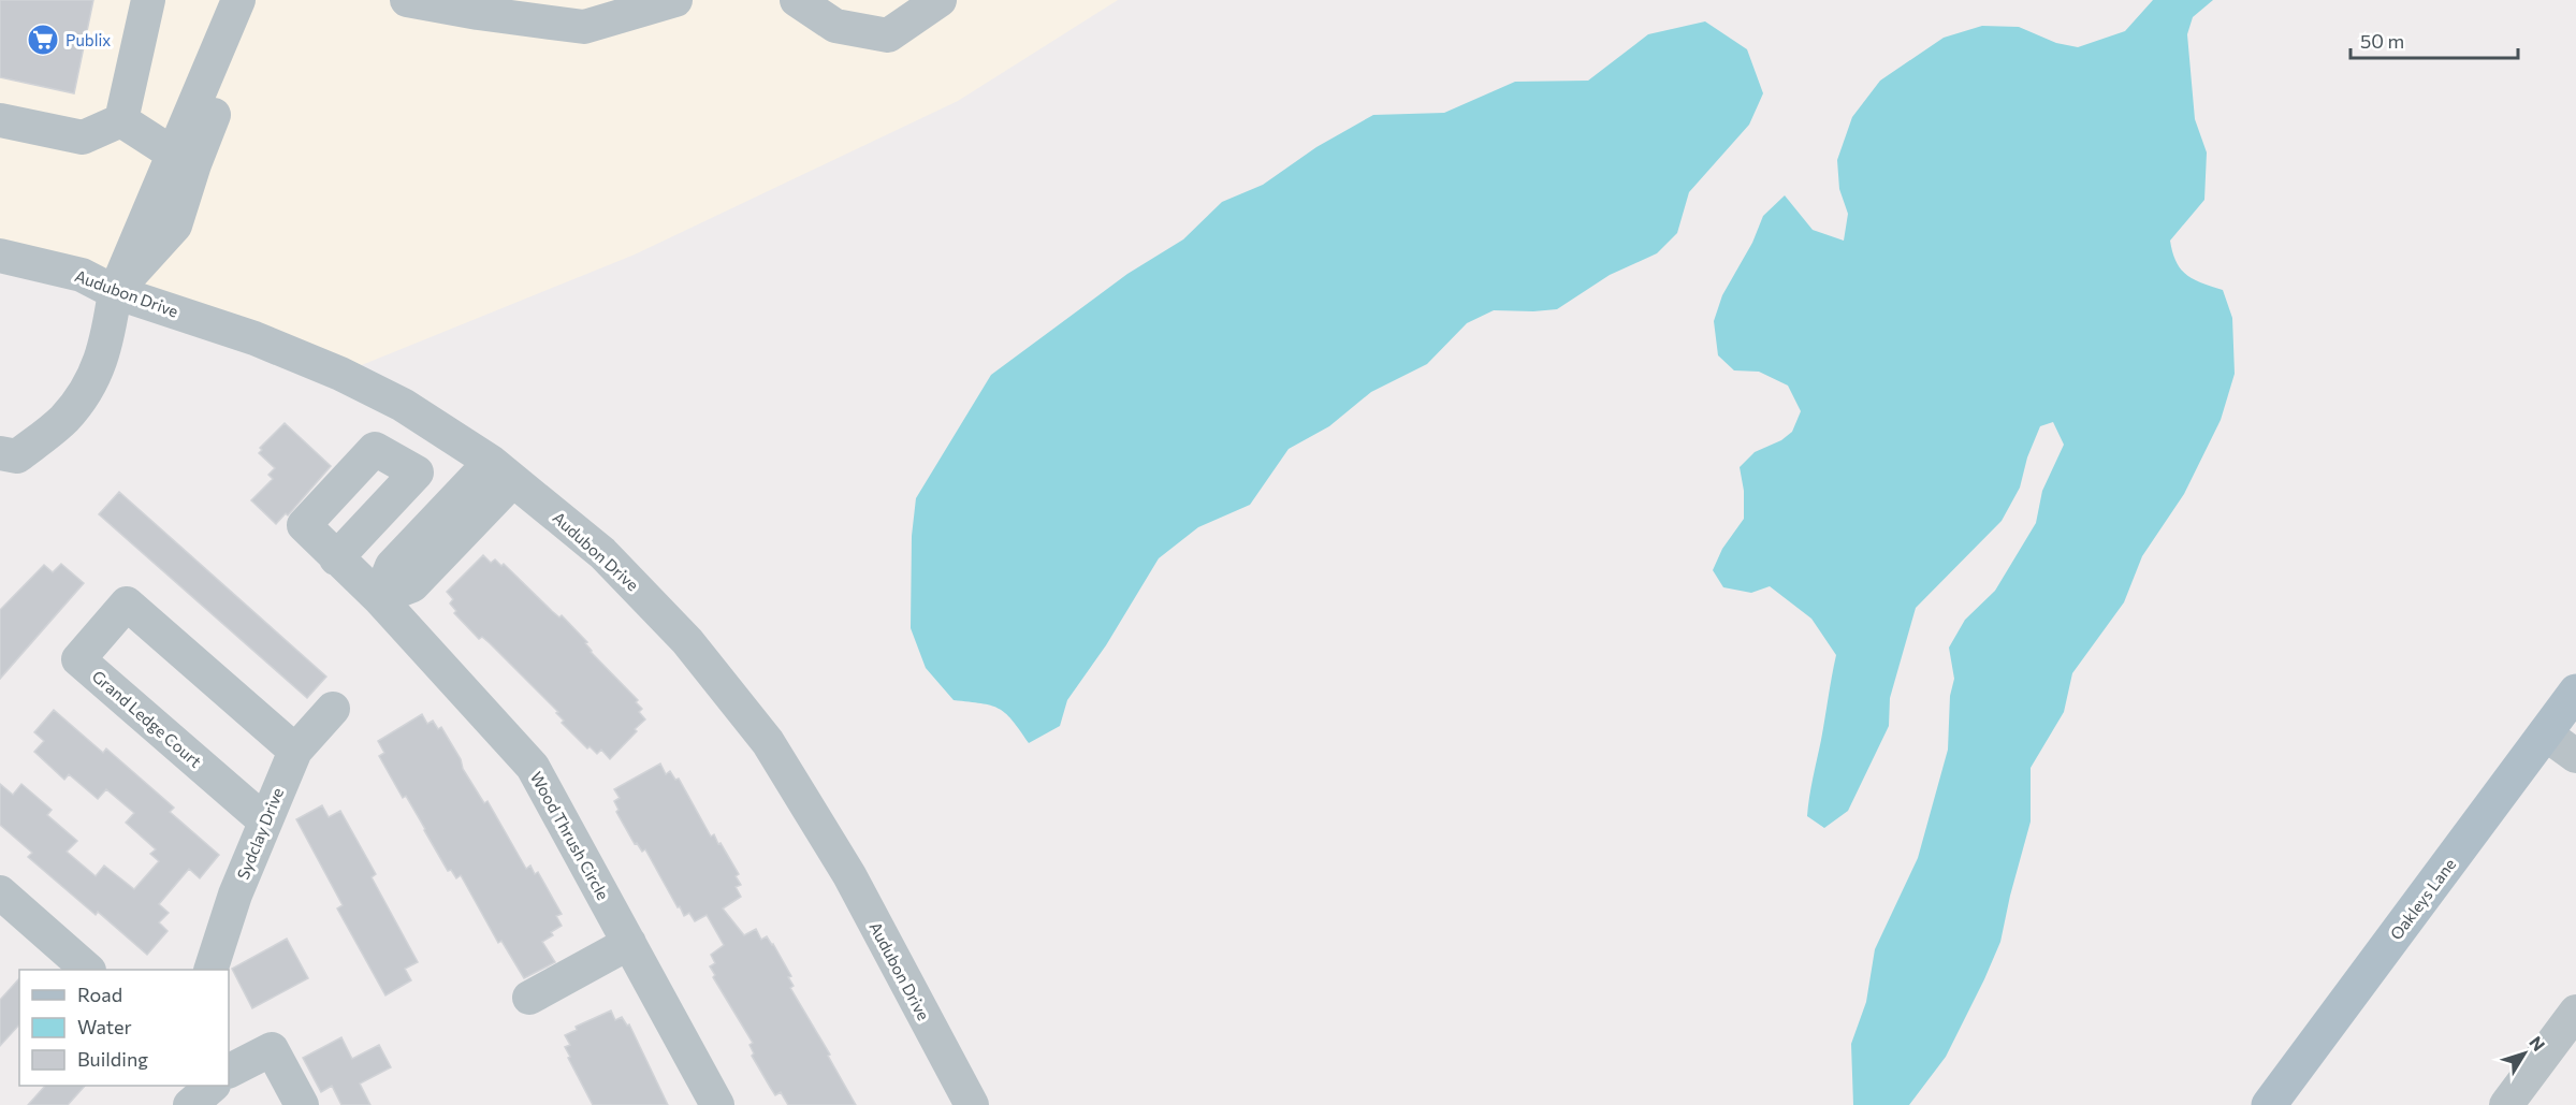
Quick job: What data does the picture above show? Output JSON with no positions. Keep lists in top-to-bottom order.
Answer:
{
  "streets": {
    "main road": ["Oakleys Lane"],
    "street": [
      "Audubon Drive",
      "Grand Ledge Court",
      "Sydclay Drive",
      "Wood Thrush Circle"
    ]
  },
  "crossings": [
    ["Grand Ledge Court", "Sydclay Drive"]
  ],
  "places": {
    "supermarket": ["Publix"]
  },
  "legend": ["Road", "Water", "Building"],
  "scale_bar": "50 m",
  "north": "top right"
}
